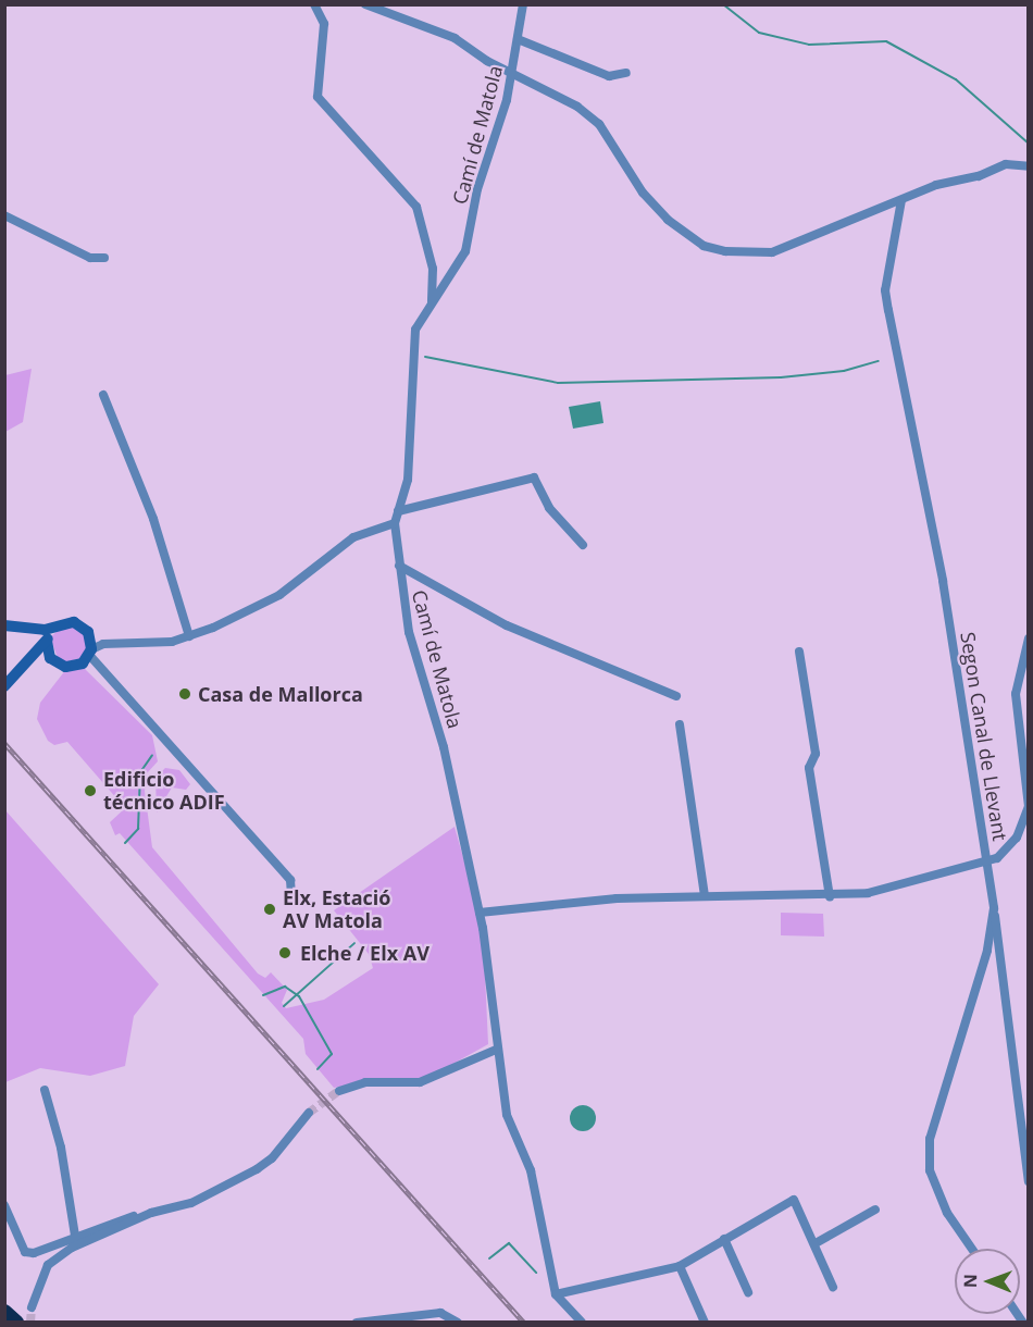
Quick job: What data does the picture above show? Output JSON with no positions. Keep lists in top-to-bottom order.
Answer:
{
  "streets": {
    "street": ["Camí de Matola", "Segon Canal de Llevant"]
  },
  "places": [
    "Casa de Mallorca",
    "Edificio técnico ADIF",
    "Elx, Estació AV Matola",
    "Elche / Elx AV"
  ],
  "north": "left"
}
